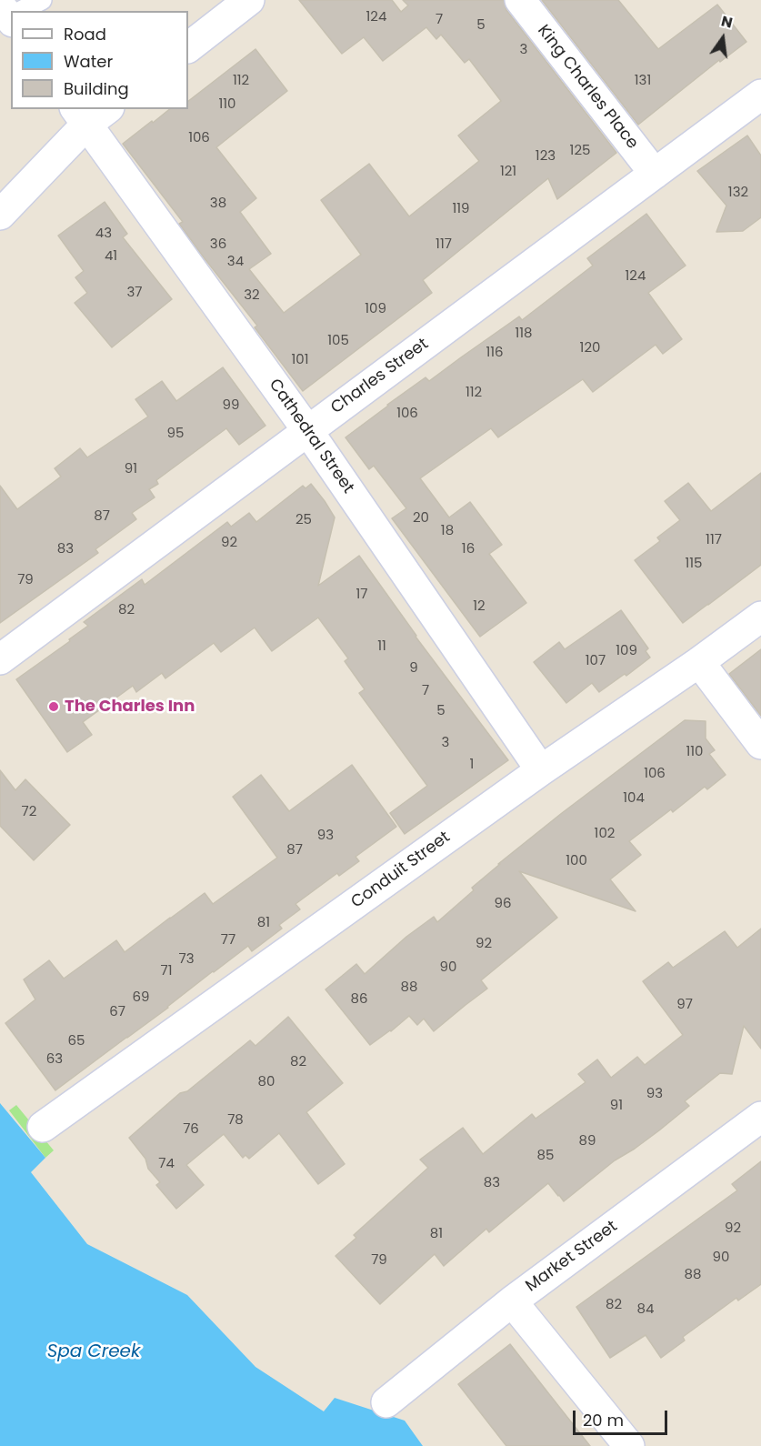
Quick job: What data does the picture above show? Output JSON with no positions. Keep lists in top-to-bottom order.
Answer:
{
  "streets": {
    "street": [
      "King Charles Place",
      "Charles Street",
      "Cathedral Street",
      "Conduit Street",
      "Market Street"
    ]
  },
  "crossings": [
    ["King Charles Place", "Charles Street"],
    ["Charles Street", "Cathedral Street"],
    ["Cathedral Street", "Conduit Street"]
  ],
  "water": ["Spa Creek"],
  "places": ["The Charles Inn"],
  "house_numbers": [
    "124",
    "7",
    "5",
    "3",
    "112",
    "131",
    "110",
    "106",
    "125",
    "123",
    "121",
    "132",
    "38",
    "119",
    "43",
    "36",
    "117",
    "41",
    "34",
    "124",
    "37",
    "32",
    "109",
    "118",
    "105",
    "120",
    "116",
    "101",
    "112",
    "99",
    "106",
    "95",
    "91",
    "87",
    "20",
    "25",
    "18",
    "117",
    "92",
    "83",
    "16",
    "115",
    "79",
    "17",
    "12",
    "82",
    "11",
    "109",
    "107",
    "9",
    "7",
    "5",
    "3",
    "110",
    "1",
    "106",
    "104",
    "72",
    "102",
    "93",
    "87",
    "100",
    "96",
    "81",
    "77",
    "92",
    "73",
    "90",
    "71",
    "88",
    "69",
    "86",
    "97",
    "67",
    "65",
    "63",
    "82",
    "80",
    "93",
    "91",
    "78",
    "76",
    "89",
    "85",
    "74",
    "83",
    "92",
    "81",
    "90",
    "79",
    "88",
    "82",
    "84"
  ],
  "legend": ["Road", "Water", "Building"],
  "scale_bar": "20 m",
  "north": "top"
}
